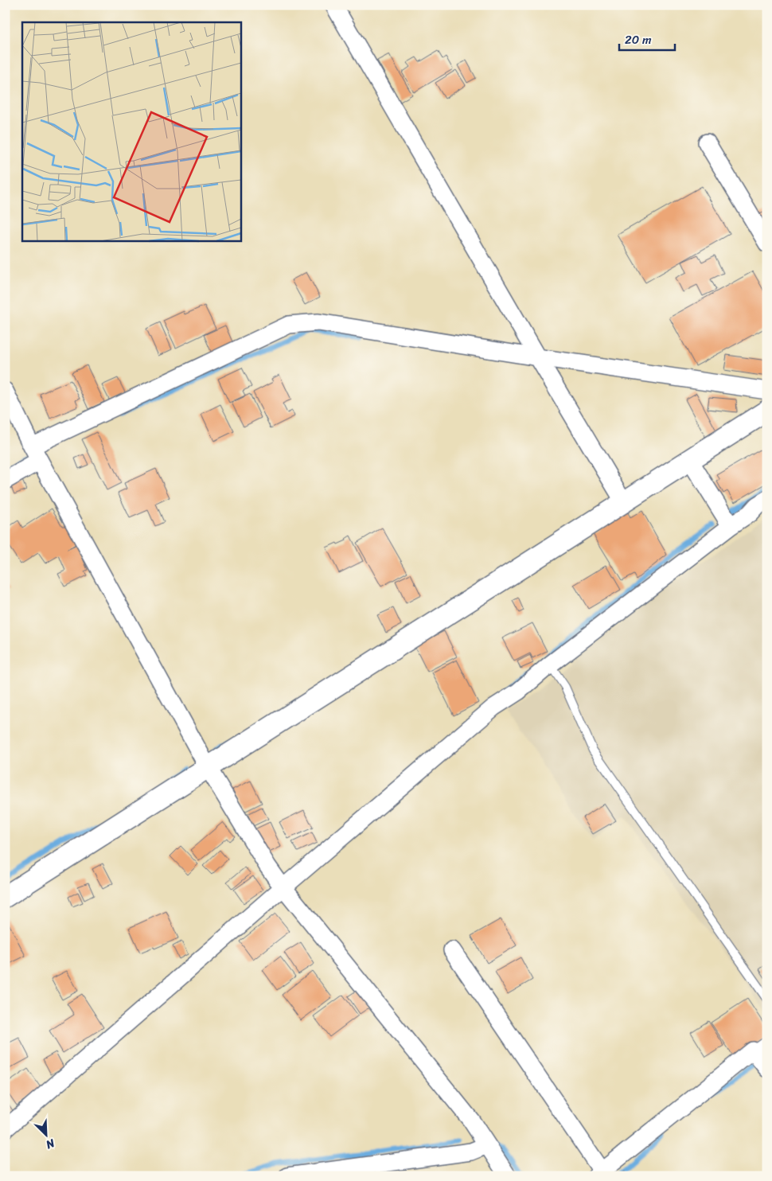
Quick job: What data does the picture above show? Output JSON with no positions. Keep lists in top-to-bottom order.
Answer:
{
  "scale_bar": "20 m",
  "north": "bottom right"
}
